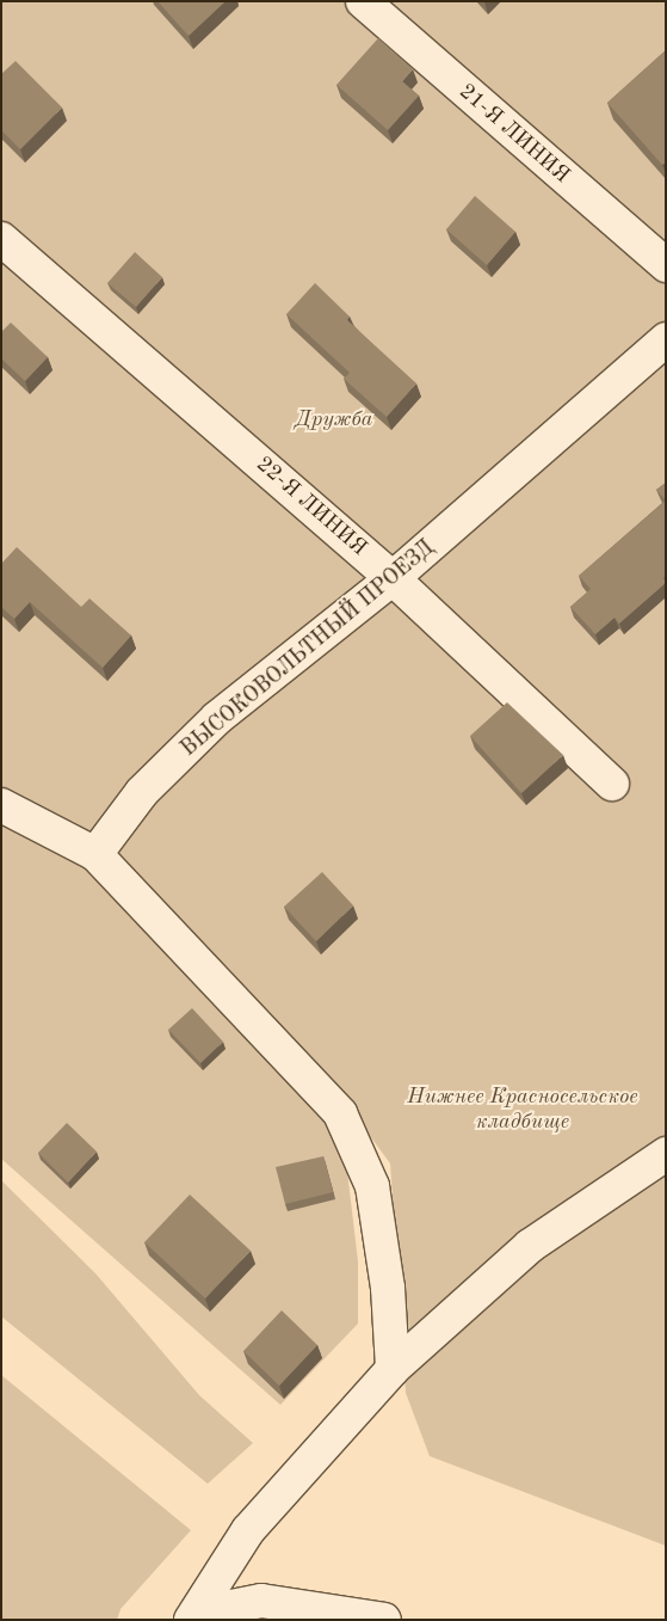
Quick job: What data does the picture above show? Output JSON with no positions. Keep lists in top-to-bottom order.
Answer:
{
  "streets": {
    "street": ["21-Я ЛИНИЯ", "22-Я ЛИНИЯ", "ВЫСОКОВОЛЬТНЫЙ ПРОЕЗД"]
  },
  "crossings": [
    ["22-Я ЛИНИЯ", "ВЫСОКОВОЛЬТНЫЙ ПРОЕЗД"]
  ],
  "parks": ["Дружба", "Нижнее Красносельское кладбище"]
}
